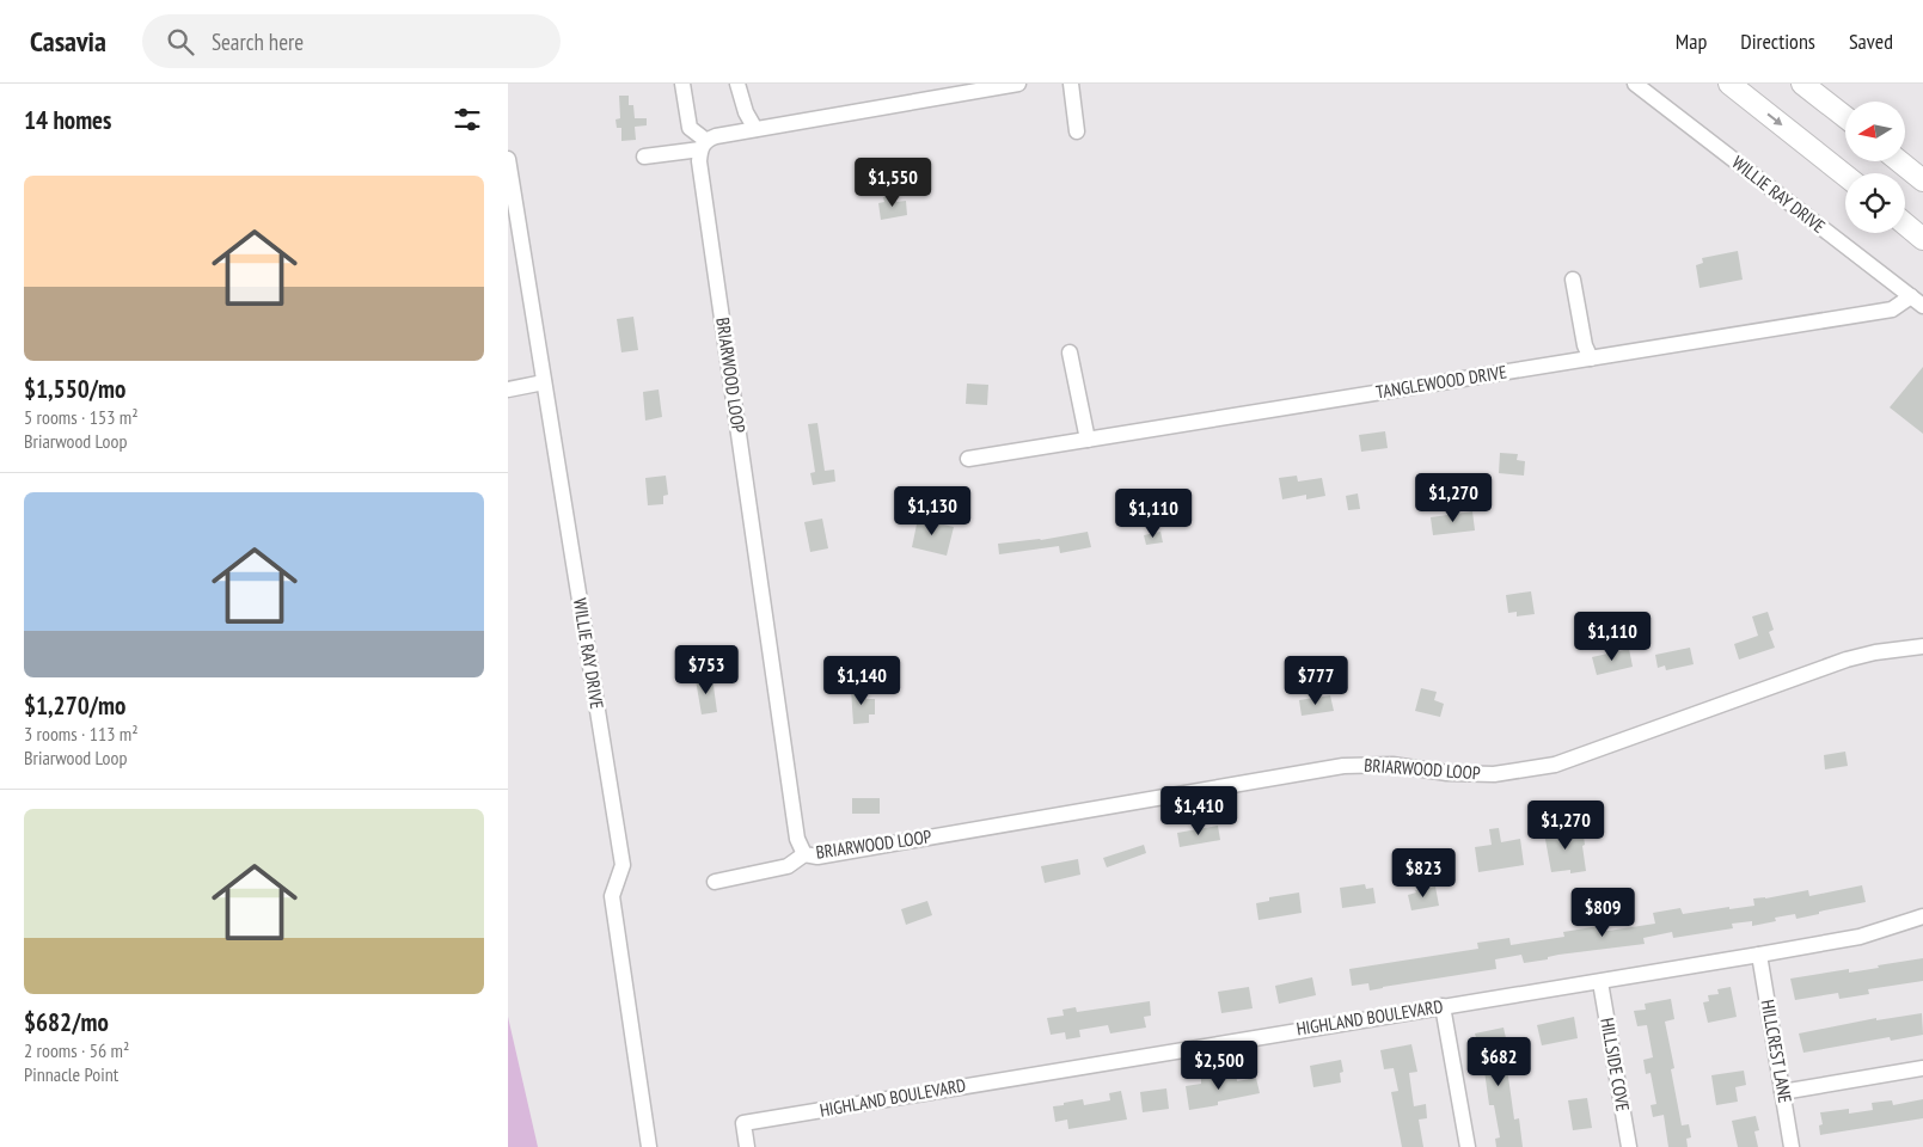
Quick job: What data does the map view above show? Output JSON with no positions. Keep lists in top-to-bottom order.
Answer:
{
  "streets": {
    "street": [
      "WILLIE RAY DRIVE",
      "BRIARWOOD LOOP",
      "TANGLEWOOD DRIVE",
      "HIGHLAND BOULEVARD",
      "HILLCREST LANE",
      "HILLSIDE COVE"
    ]
  },
  "crossings": [
    ["WILLIE RAY DRIVE", "TANGLEWOOD DRIVE"],
    ["HIGHLAND BOULEVARD", "HILLCREST LANE"],
    ["HIGHLAND BOULEVARD", "HILLSIDE COVE"]
  ],
  "north": "left",
  "page": {
    "header": "Casavia",
    "search": "Search here",
    "nav": ["Map", "Directions", "Saved"],
    "heading": "14 homes",
    "list": [
      {
        "name": "$1,550/mo",
        "note": "5 rooms · 153 m² · Briarwood Loop"
      },
      {
        "name": "$1,270/mo",
        "note": "3 rooms · 113 m² · Briarwood Loop"
      },
      {
        "name": "$682/mo",
        "note": "2 rooms · 56 m² · Pinnacle Point"
      }
    ],
    "price": [
      "$1,550",
      "$1,270",
      "$1,130",
      "$1,110",
      "$1,110",
      "$753",
      "$1,140",
      "$777",
      "$1,410",
      "$1,270",
      "$823",
      "$809",
      "$682",
      "$2,500"
    ]
  }
}
